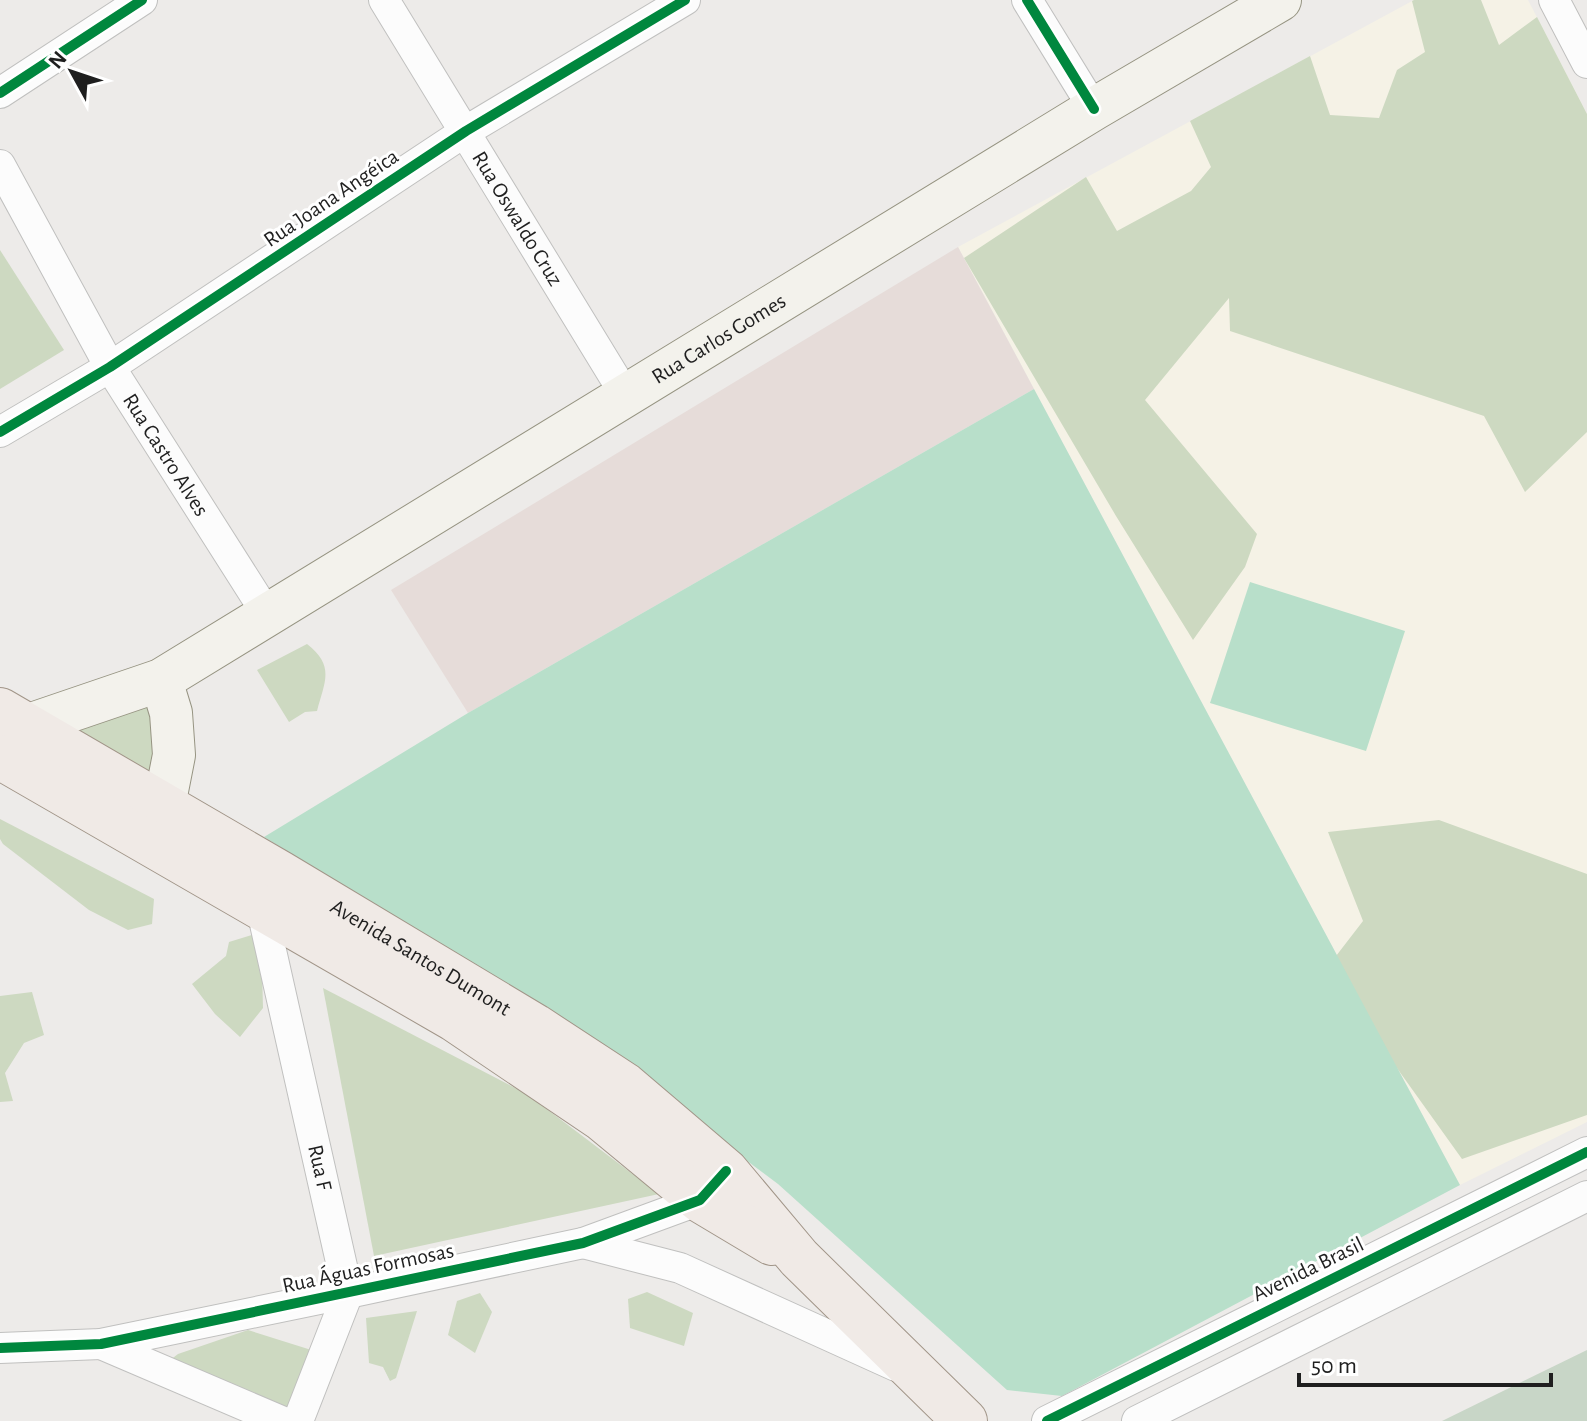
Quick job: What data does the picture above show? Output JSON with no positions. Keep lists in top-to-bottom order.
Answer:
{
  "streets": {
    "main road": ["Rua Carlos Gomes", "Avenida Santos Dumont"],
    "street": [
      "Rua Joana Angéica",
      "Rua Oswaldo Cruz",
      "Rua Castro Alves",
      "Rua F",
      "Rua Águas Formosas",
      "Avenida Brasil"
    ]
  },
  "crossings": [
    ["Rua Joana Angéica", "Rua Oswaldo Cruz"],
    ["Rua Joana Angéica", "Rua Castro Alves"],
    ["Rua Oswaldo Cruz", "Rua Carlos Gomes"],
    ["Rua Carlos Gomes", "Rua Castro Alves"],
    ["Rua Carlos Gomes", "Avenida Santos Dumont"],
    ["Avenida Santos Dumont", "Rua F"],
    ["Avenida Santos Dumont", "Rua Águas Formosas"],
    ["Rua F", "Rua Águas Formosas"]
  ],
  "scale_bar": "50 m",
  "north": "top left"
}
